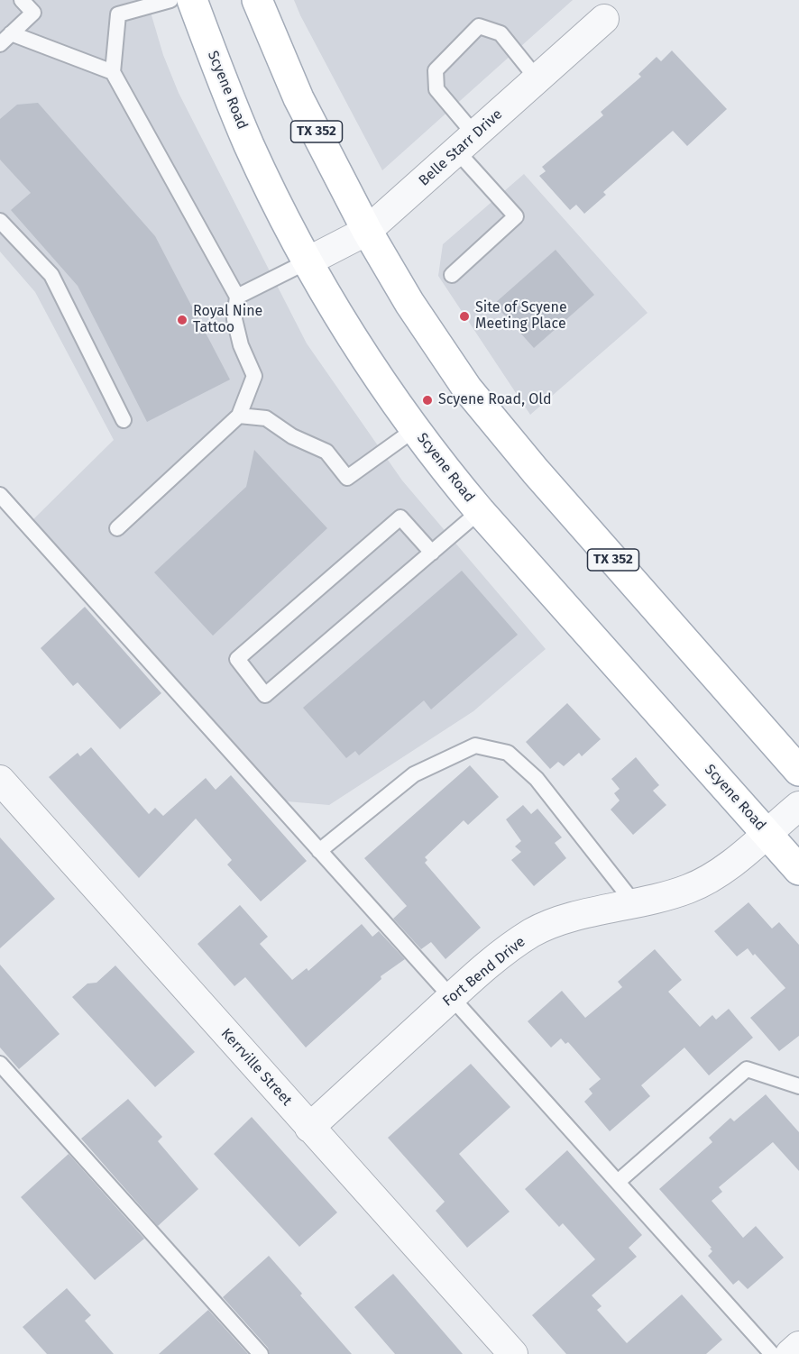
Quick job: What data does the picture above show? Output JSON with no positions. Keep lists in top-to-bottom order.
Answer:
{
  "streets": {
    "main road": ["Scyene Road", "TX 352"],
    "street": ["Belle Starr Drive", "Fort Bend Drive", "Kerrville Street"]
  },
  "crossings": [
    ["Scyene Road", "Belle Starr Drive"],
    ["Scyene Road", "Fort Bend Drive"],
    ["TX 352", "Belle Starr Drive"],
    ["Fort Bend Drive", "Kerrville Street"]
  ],
  "places": ["Site of Scyene Meeting Place", "Royal Nine Tattoo", "Scyene Road, Old"]
}
